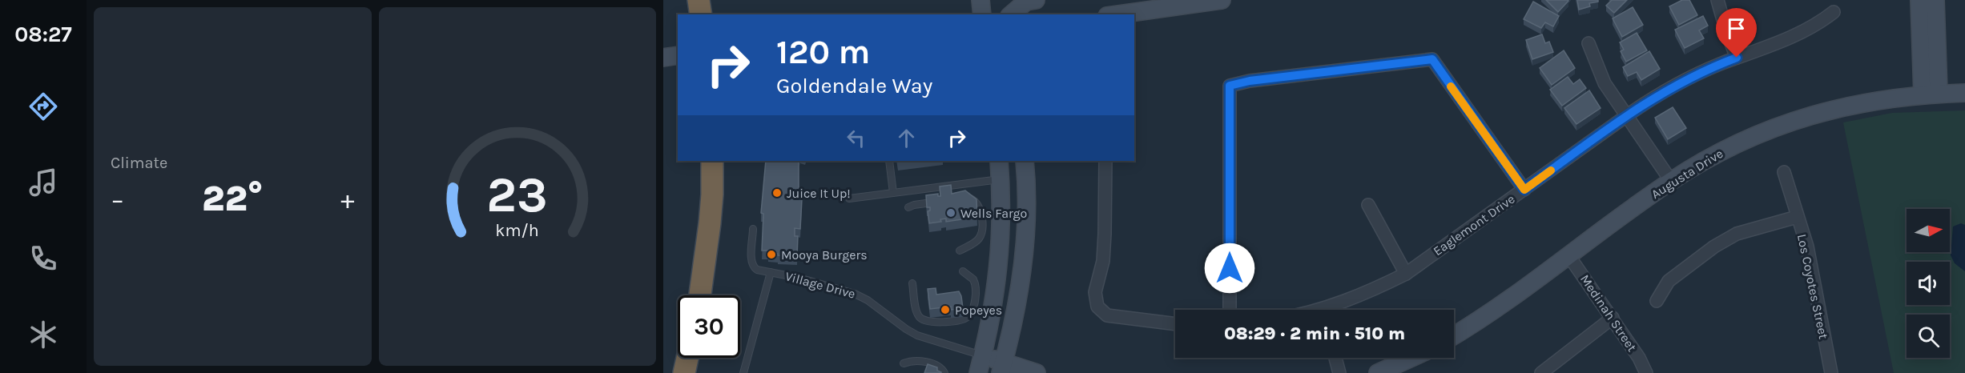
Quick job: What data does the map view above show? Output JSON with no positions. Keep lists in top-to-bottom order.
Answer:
{
  "streets": {
    "street": [
      "Augusta Drive",
      "Eaglemont Drive",
      "Los Coyotes Street",
      "Medinah Street"
    ],
    "lane": ["Village Drive"]
  },
  "crossings": [
    ["Augusta Drive", "Medinah Street"]
  ],
  "places": [
    "Juice It Up!",
    "Wells Fargo",
    "Mooya Burgers",
    "Popeyes"
  ],
  "north": "right",
  "page": {
    "tabs": "08:27",
    "tile": "Climate",
    "turn": ["120 m", "Goldendale Way"],
    "heat": ["−", "22°", "+"],
    "limit": "30",
    "trip": "08:29 · 2 min · 510 m",
    "gauge": ["23", "km/h"]
  }
}
